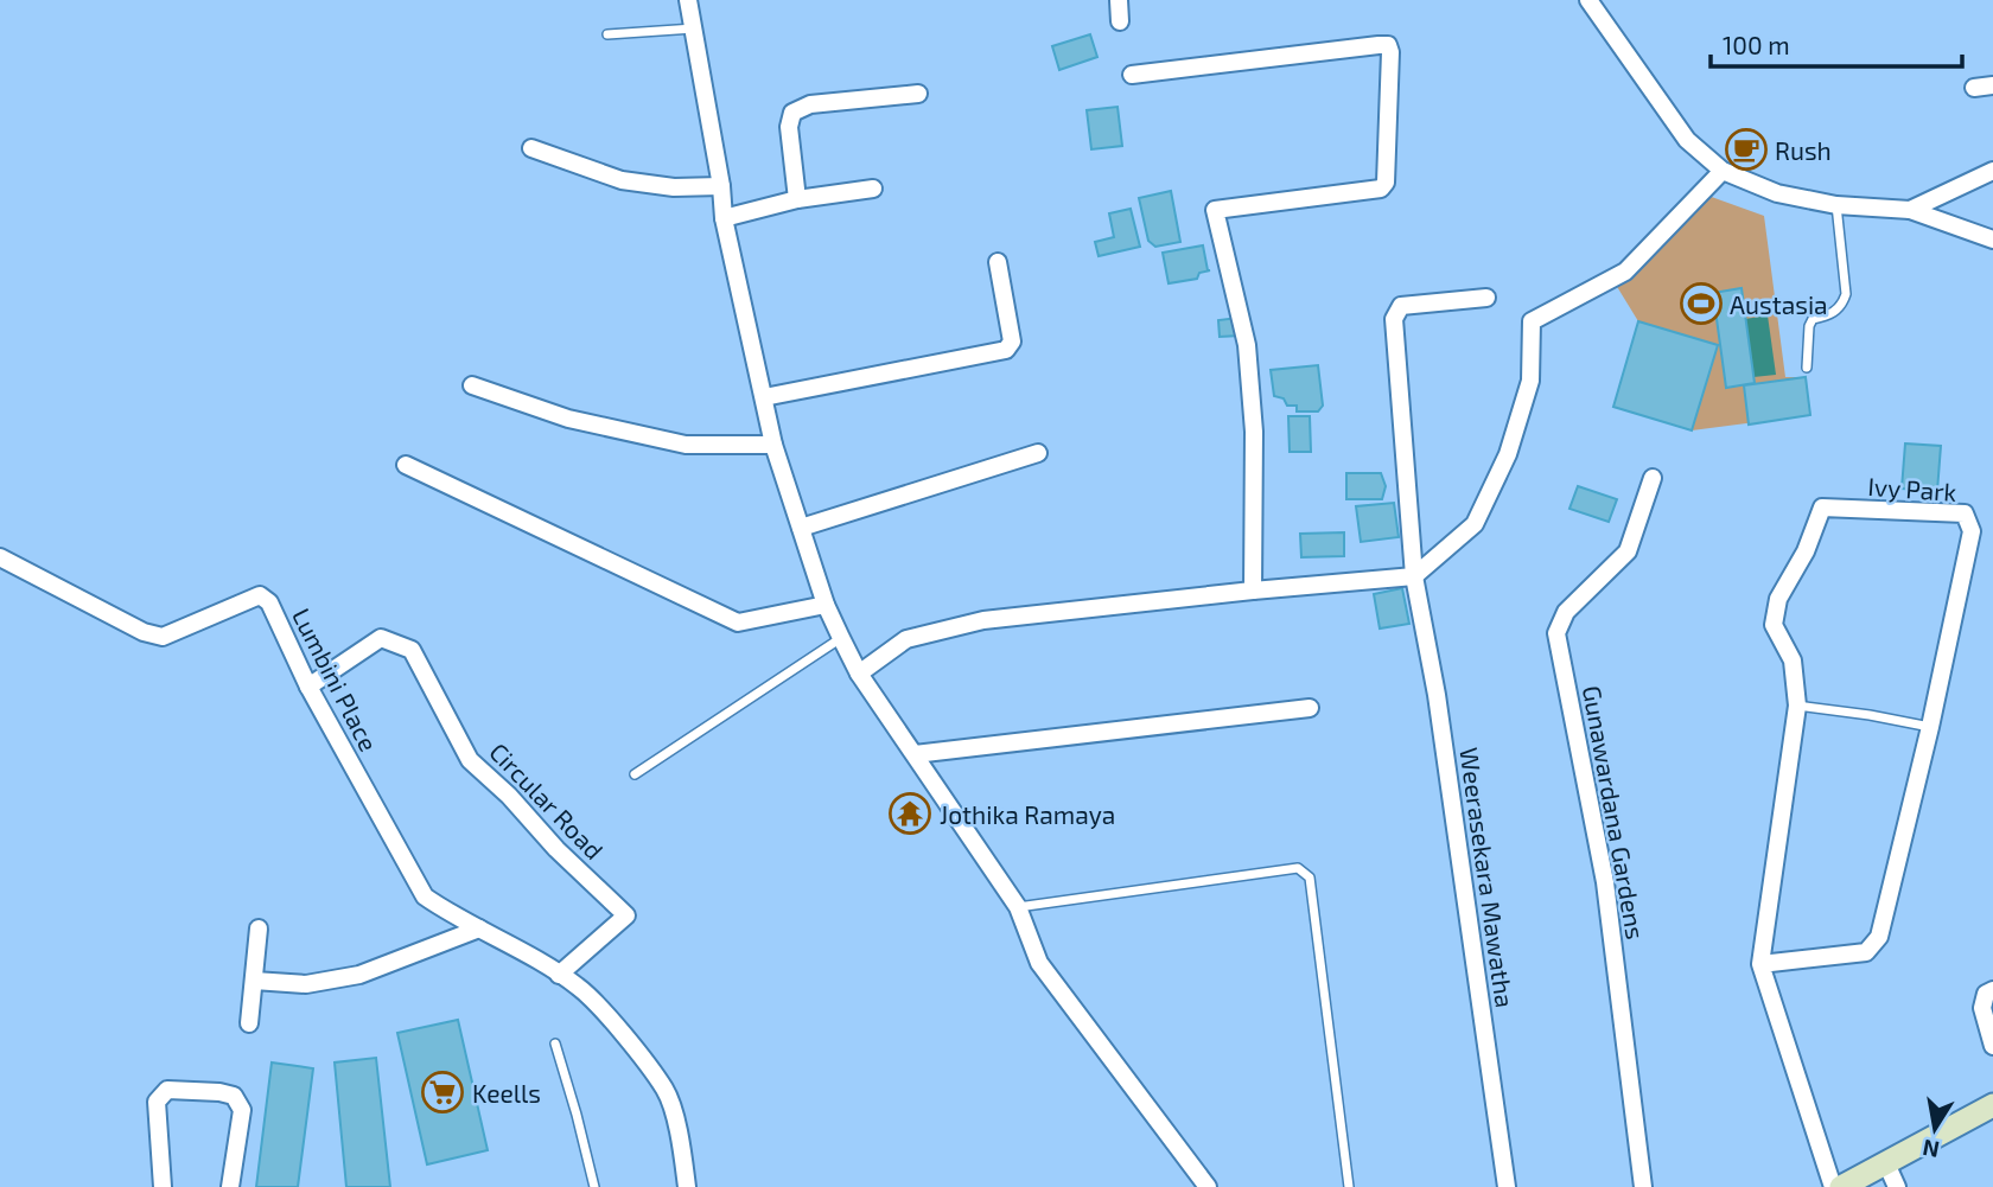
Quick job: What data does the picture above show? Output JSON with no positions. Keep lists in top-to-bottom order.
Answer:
{
  "streets": {
    "street": [
      "Ivy Park",
      "Lumbini Place",
      "Circular Road",
      "Gunawardana Gardens",
      "Weerasekara Mawatha"
    ]
  },
  "crossings": [
    ["Lumbini Place", "Circular Road"]
  ],
  "places": {
    "cafe": ["Rush"],
    "sports": ["Austasia"],
    "temple": ["Jothika Ramaya"],
    "supermarket": ["Keells"]
  },
  "scale_bar": "100 m",
  "north": "bottom"
}
